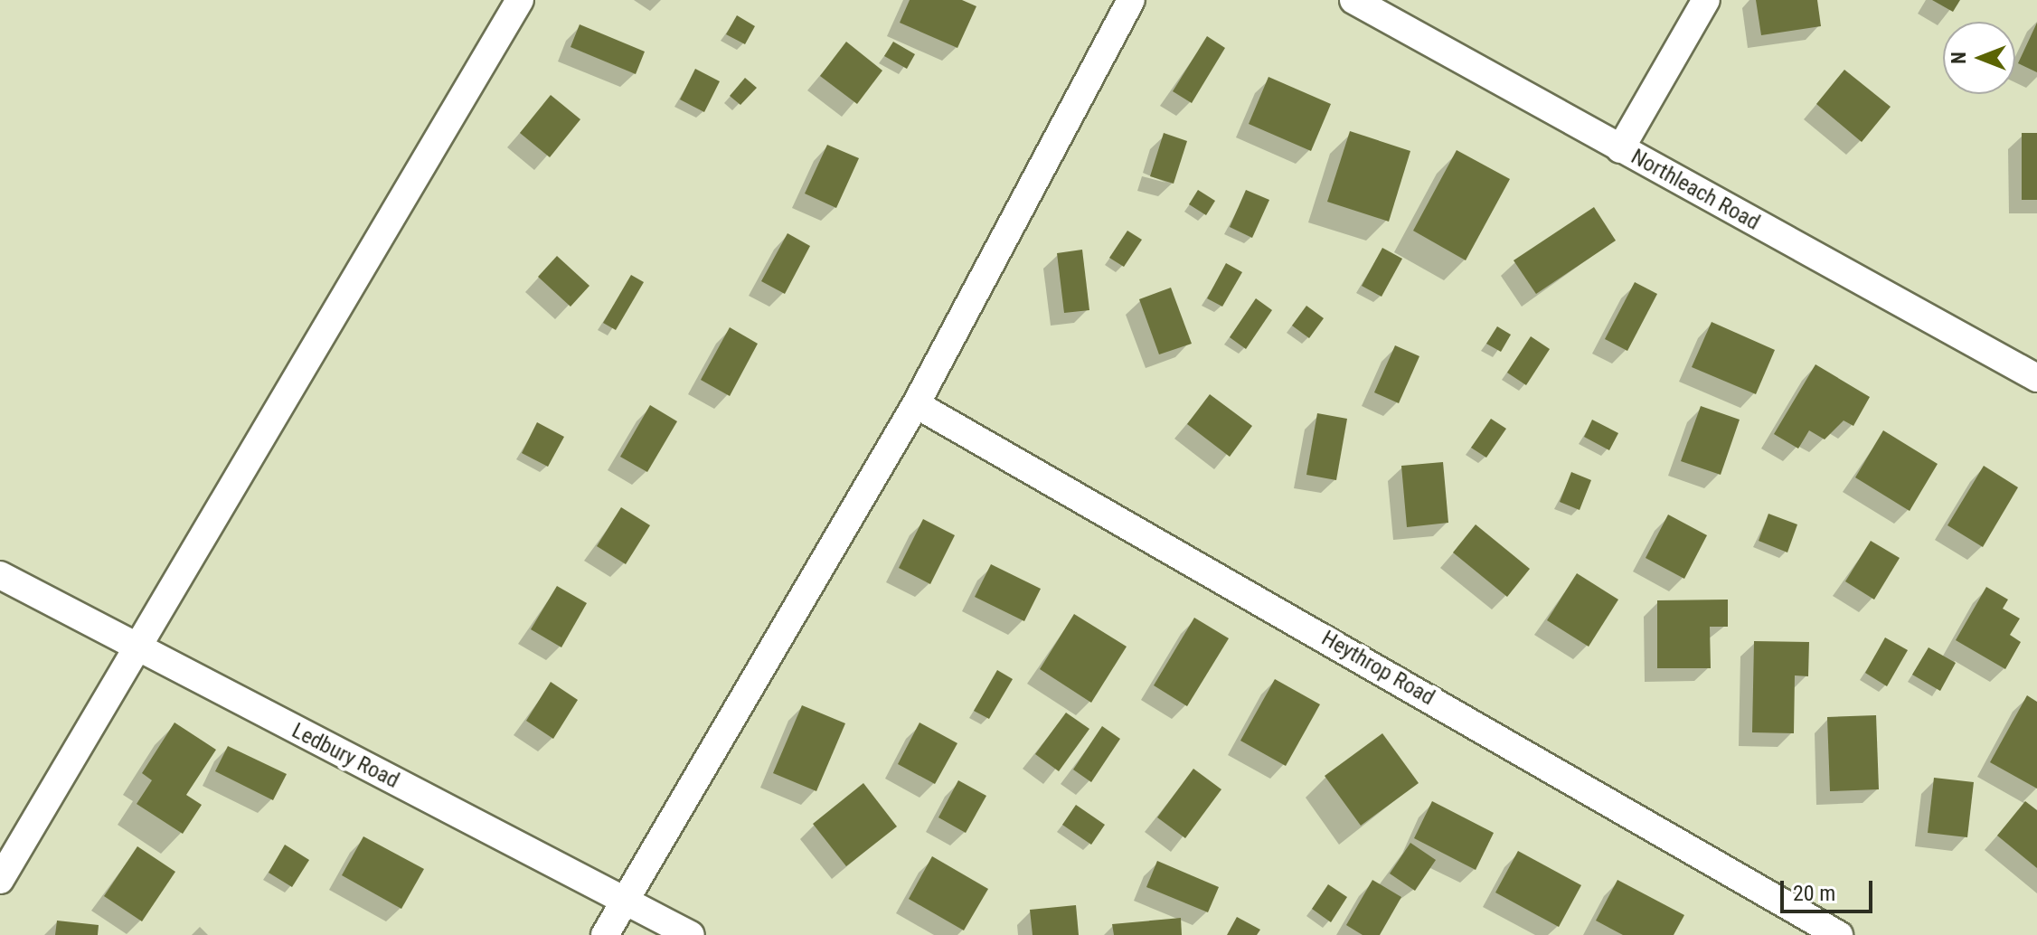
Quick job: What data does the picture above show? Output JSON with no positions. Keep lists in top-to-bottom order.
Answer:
{
  "streets": {
    "street": ["Northleach Road", "Heythrop Road", "Ledbury Road"]
  },
  "scale_bar": "20 m",
  "north": "left"
}
